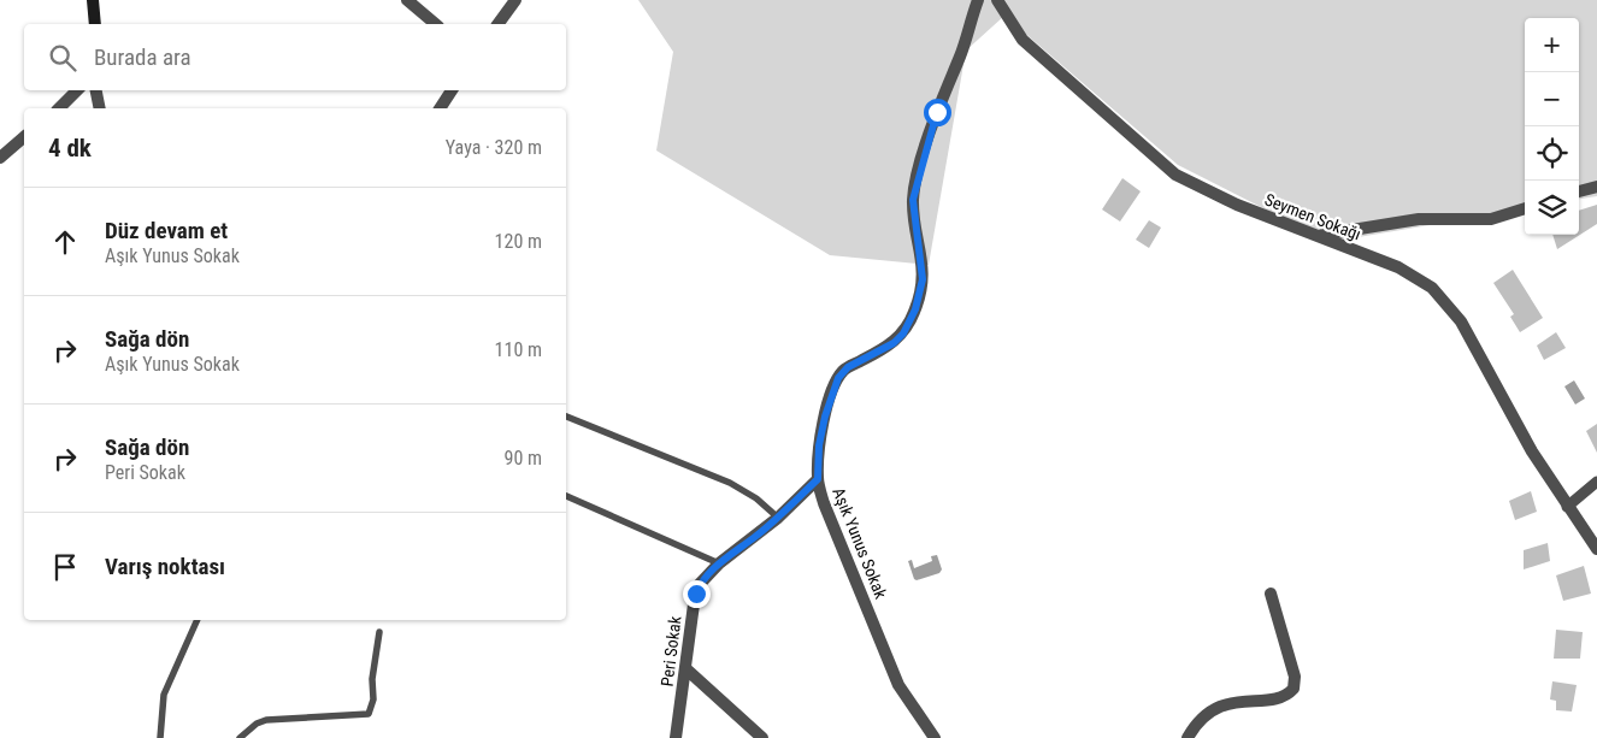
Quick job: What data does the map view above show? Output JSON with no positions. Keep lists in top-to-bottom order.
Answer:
{
  "streets": {
    "street": ["Seymen Sokağı", "Aşık Yunus Sokak", "Peri Sokak"]
  },
  "crossings": [
    ["Aşık Yunus Sokak", "Peri Sokak"]
  ],
  "page": {
    "map_buttons": ["+", "−"],
    "search": "Burada ara",
    "heading": ["4 dk", "Yaya · 320 m"],
    "list": [
      ["Düz devam et", "Aşık Yunus Sokak", "120 m"],
      ["Sağa dön", "Aşık Yunus Sokak", "110 m"],
      ["Sağa dön", "Peri Sokak", "90 m"],
      "Varış noktası"
    ]
  }
}
